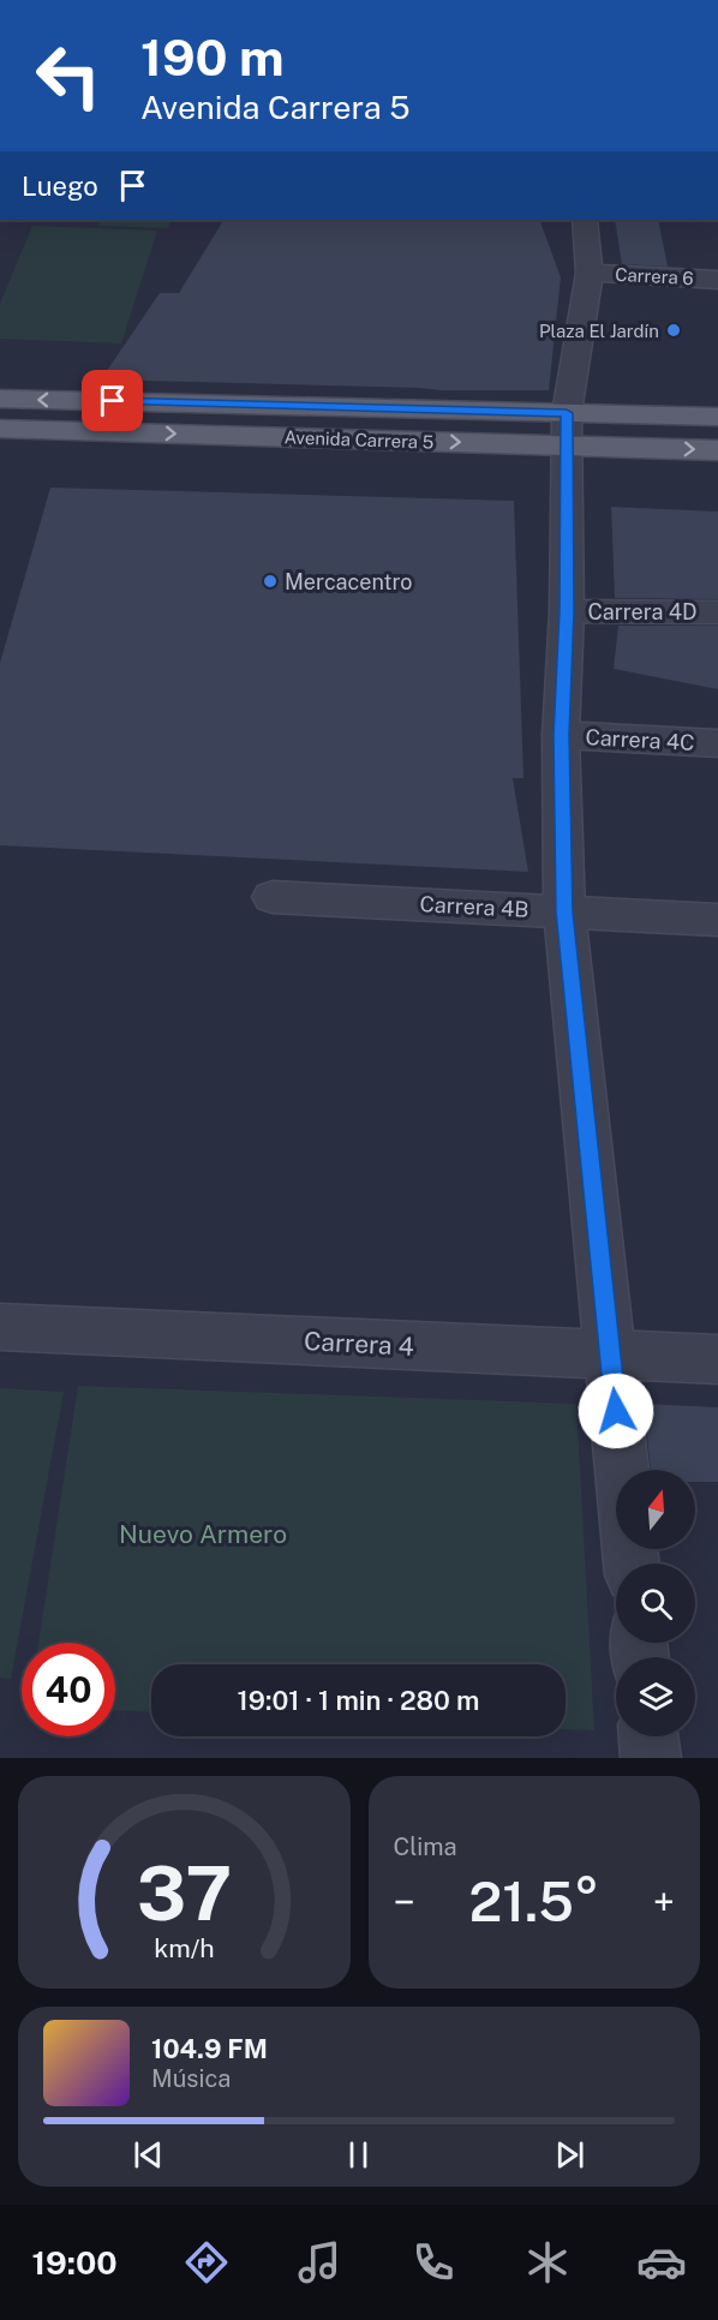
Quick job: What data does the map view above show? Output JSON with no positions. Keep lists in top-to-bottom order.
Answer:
{
  "streets": {
    "main road": ["Avenida Carrera 5"],
    "street": [
      "Carrera 6",
      "Carrera 4D",
      "Carrera 4C",
      "Carrera 4B",
      "Carrera 4"
    ]
  },
  "parks": ["Nuevo Armero"],
  "places": ["Plaza El Jardín", "Mercacentro"],
  "north": "top",
  "page": {
    "turn": ["190 m", "Avenida Carrera 5"],
    "then": "Luego",
    "limit": "40",
    "trip": "19:01 · 1 min · 280 m",
    "tile": "Clima",
    "heat": ["−", "21.5°", "+"],
    "song": ["104.9 FM", "Música"],
    "tabs": "19:00",
    "gauge": ["37", "km/h"]
  }
}
